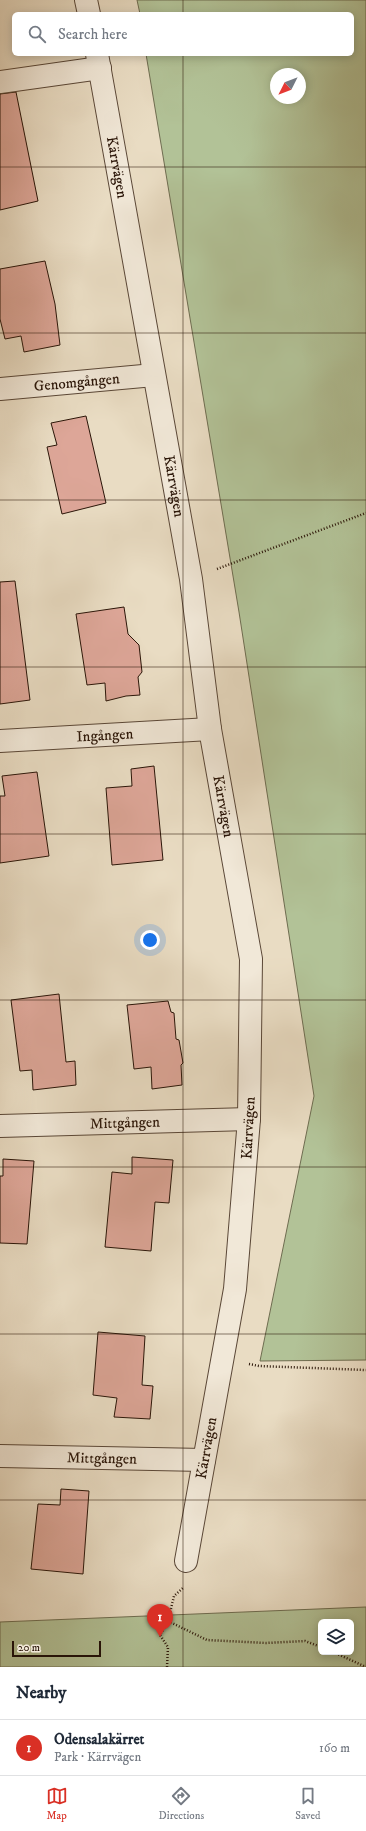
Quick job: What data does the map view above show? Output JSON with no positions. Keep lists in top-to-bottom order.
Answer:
{
  "streets": {
    "street": [
      "Kärrvägen",
      "Genomgången",
      "Ingången",
      "Mittgången"
    ]
  },
  "crossings": [
    ["Kärrvägen", "Genomgången"],
    ["Kärrvägen", "Ingången"],
    ["Kärrvägen", "Mittgången"]
  ],
  "scale_bar": "20 m",
  "north": "bottom left",
  "page": {
    "search": "Search here",
    "pins": "1",
    "scale": "20 m",
    "heading": "Nearby",
    "list": [
      {
        "mark": "1",
        "name": "Odensalakärret",
        "note": "Park · Kärrvägen",
        "value": "160 m"
      }
    ],
    "nav": ["Map", "Directions", "Saved"]
  }
}
